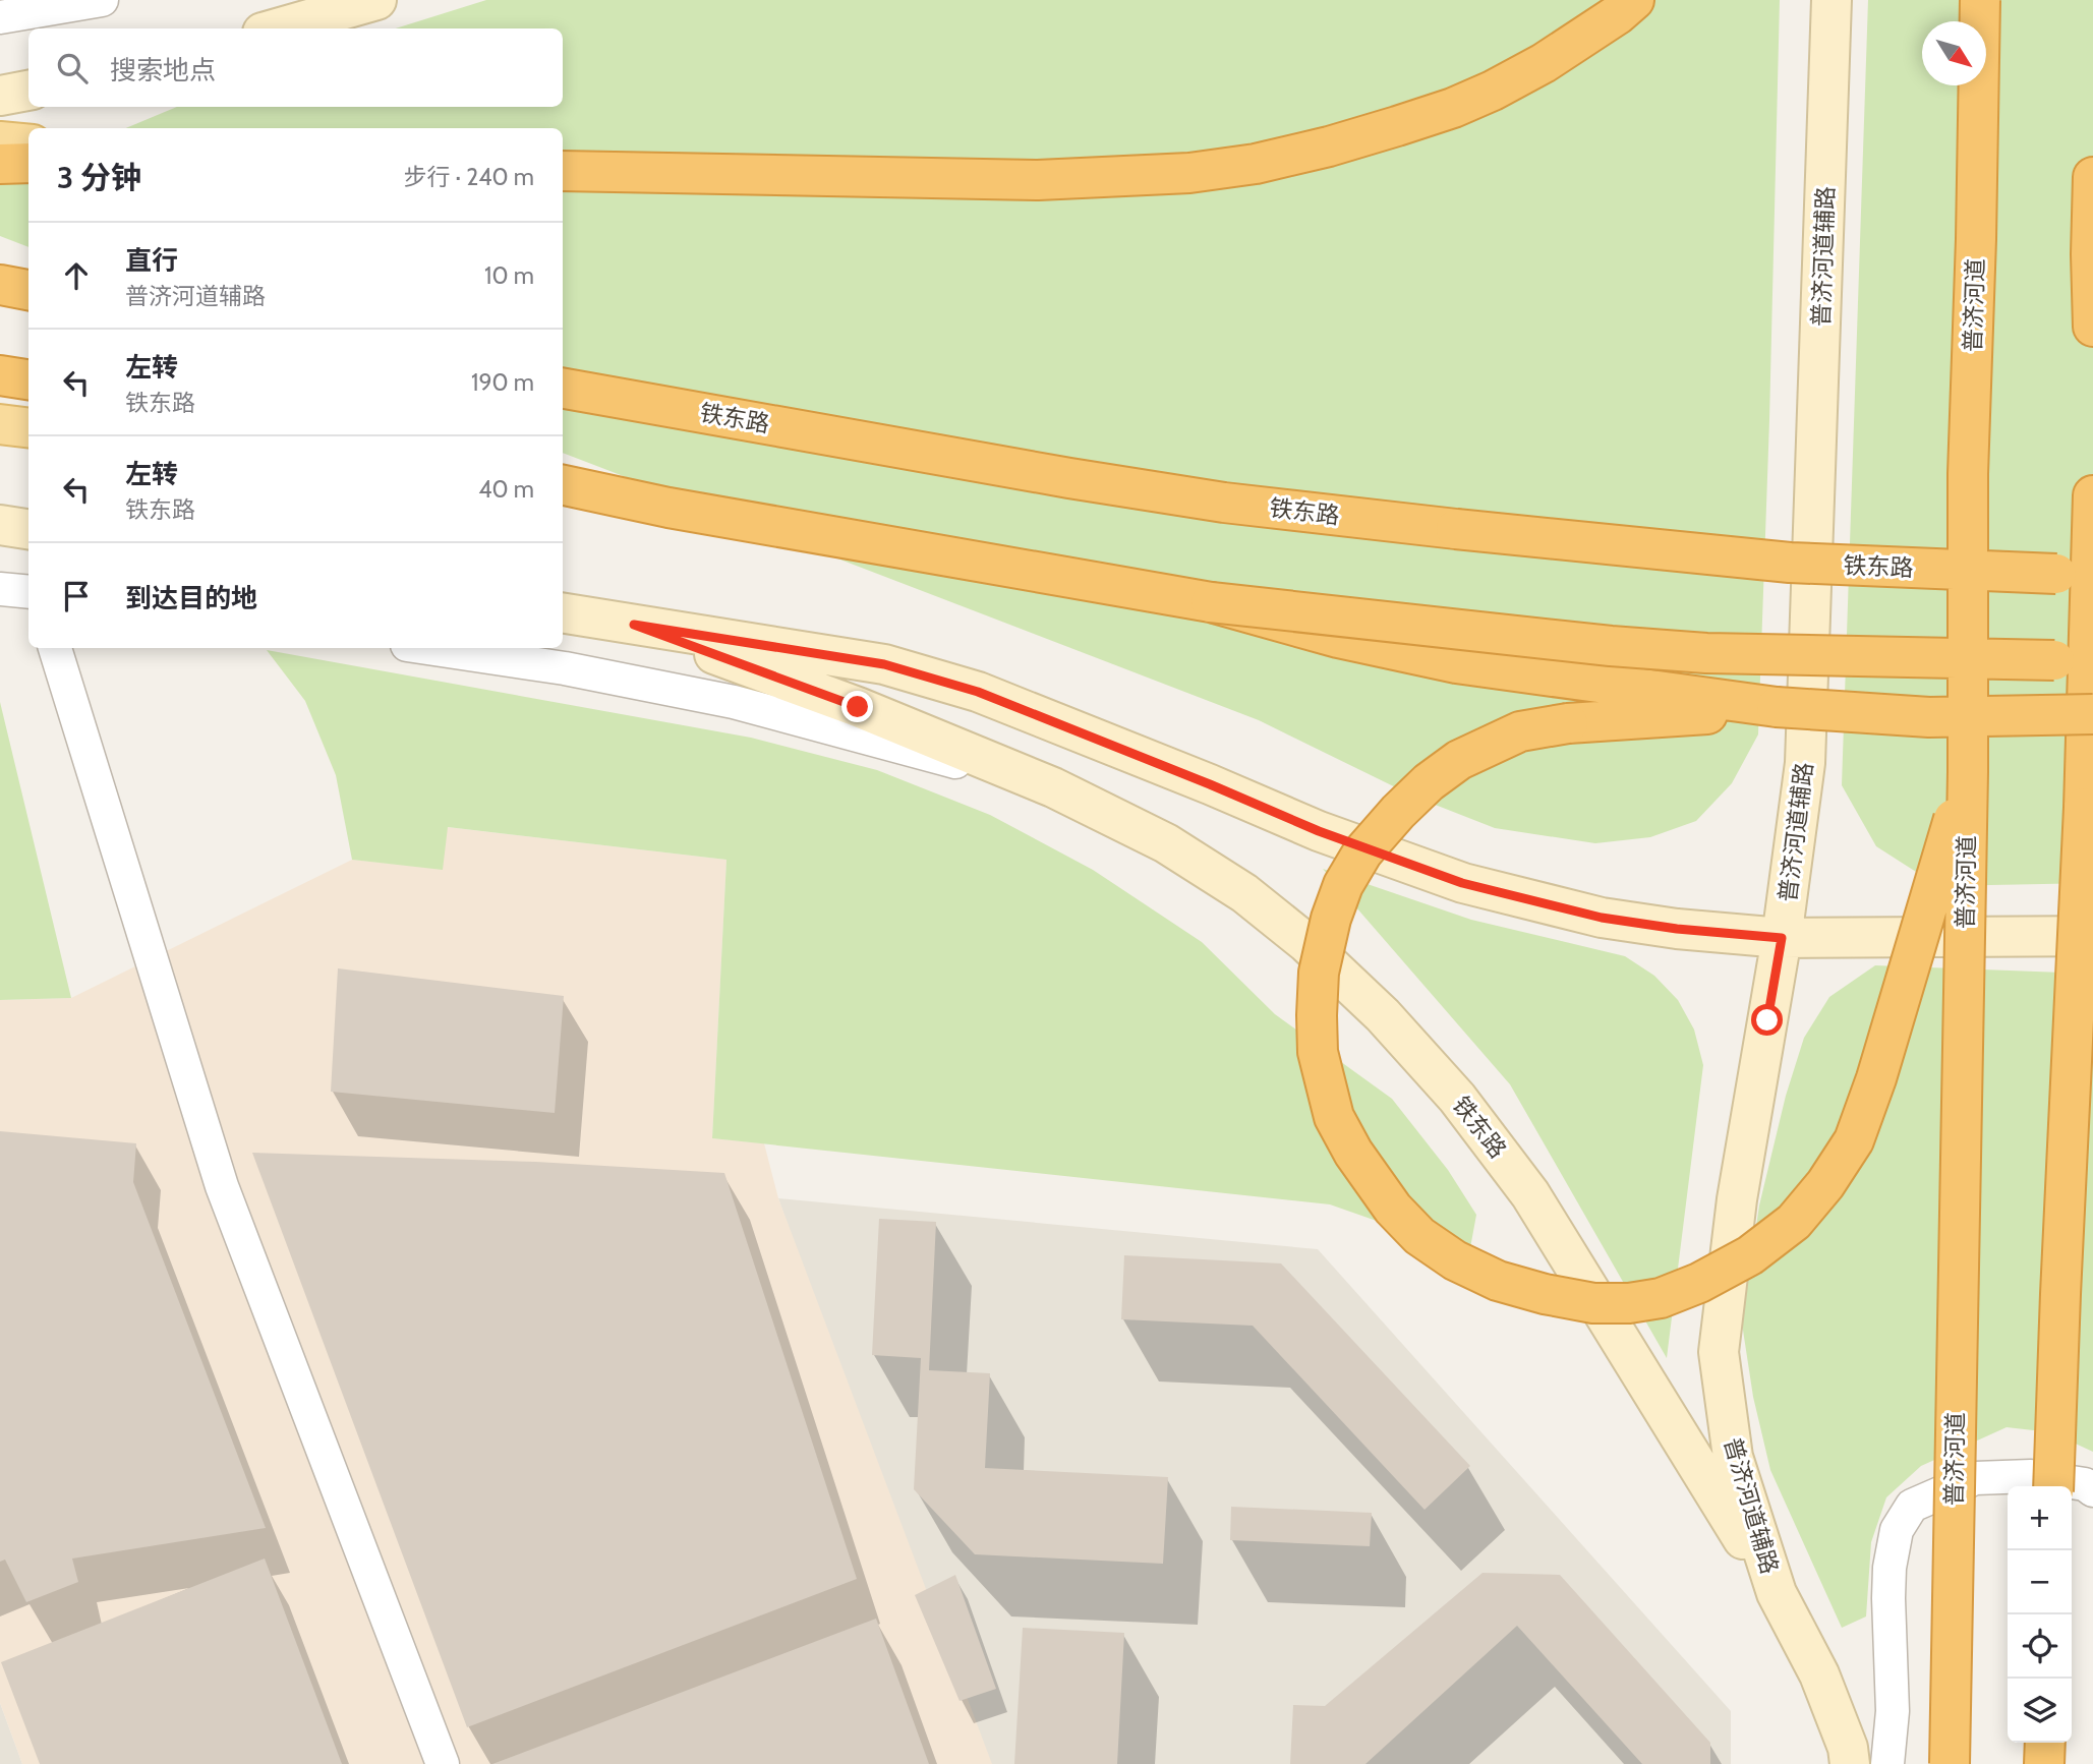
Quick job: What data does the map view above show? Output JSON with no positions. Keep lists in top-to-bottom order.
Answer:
{
  "streets": {
    "highway": ["普济河道", "铁东路"],
    "street": ["普济河道辅路"]
  },
  "crossings": [
    ["普济河道辅路", "铁东路"]
  ],
  "north": "bottom right",
  "page": {
    "search": "搜索地点",
    "heading": ["3 分钟", "步行 · 240 m"],
    "list": [
      ["直行", "普济河道辅路", "10 m"],
      ["左转", "铁东路", "190 m"],
      ["左转", "铁东路", "40 m"],
      "到达目的地"
    ],
    "map_buttons": ["+", "−"]
  }
}
